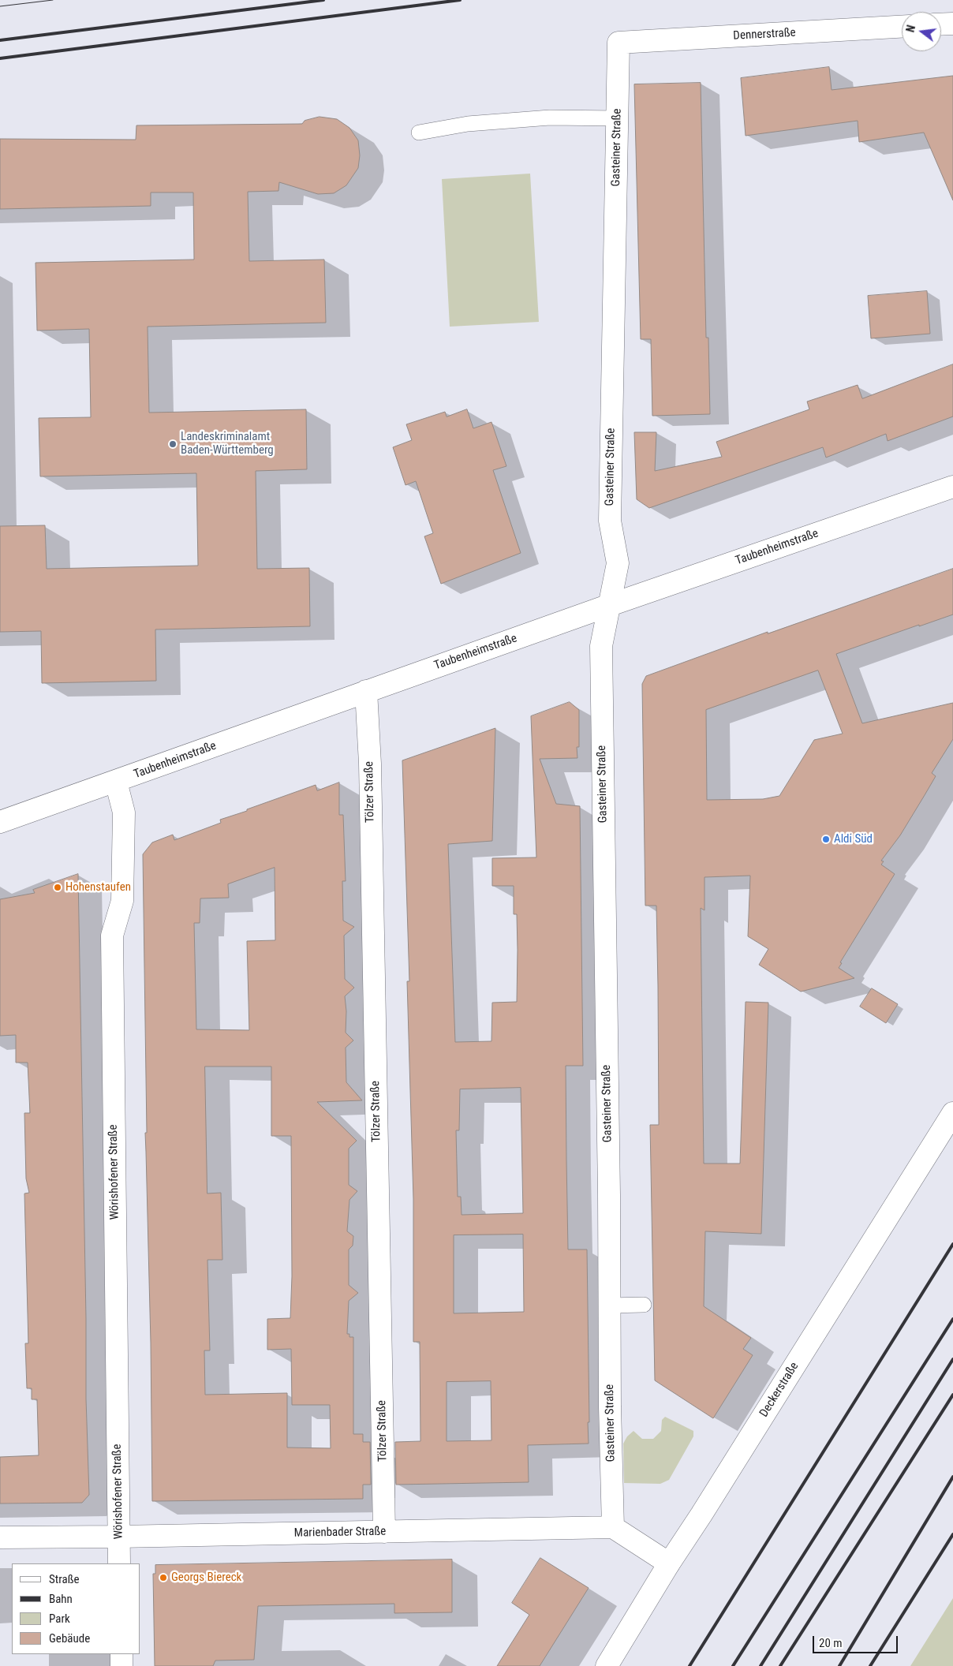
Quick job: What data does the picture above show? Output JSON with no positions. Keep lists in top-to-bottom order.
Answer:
{
  "streets": {
    "street": [
      "Dennerstraße",
      "Gasteiner Straße",
      "Taubenheimstraße",
      "Tölzer Straße",
      "Wörishofener Straße",
      "Deckerstraße",
      "Marienbader Straße"
    ]
  },
  "crossings": [
    ["Dennerstraße", "Gasteiner Straße"],
    ["Gasteiner Straße", "Taubenheimstraße"],
    ["Gasteiner Straße", "Marienbader Straße"],
    ["Taubenheimstraße", "Tölzer Straße"],
    ["Taubenheimstraße", "Wörishofener Straße"],
    ["Tölzer Straße", "Marienbader Straße"],
    ["Wörishofener Straße", "Marienbader Straße"]
  ],
  "places": [
    "Landeskriminalamt Baden-Württemberg",
    "Aldi Süd",
    "Hohenstaufen",
    "Georgs Biereck"
  ],
  "legend": [
    "Straße",
    "Bahn",
    "Park",
    "Gebäude"
  ],
  "scale_bar": "20 m",
  "north": "left"
}
